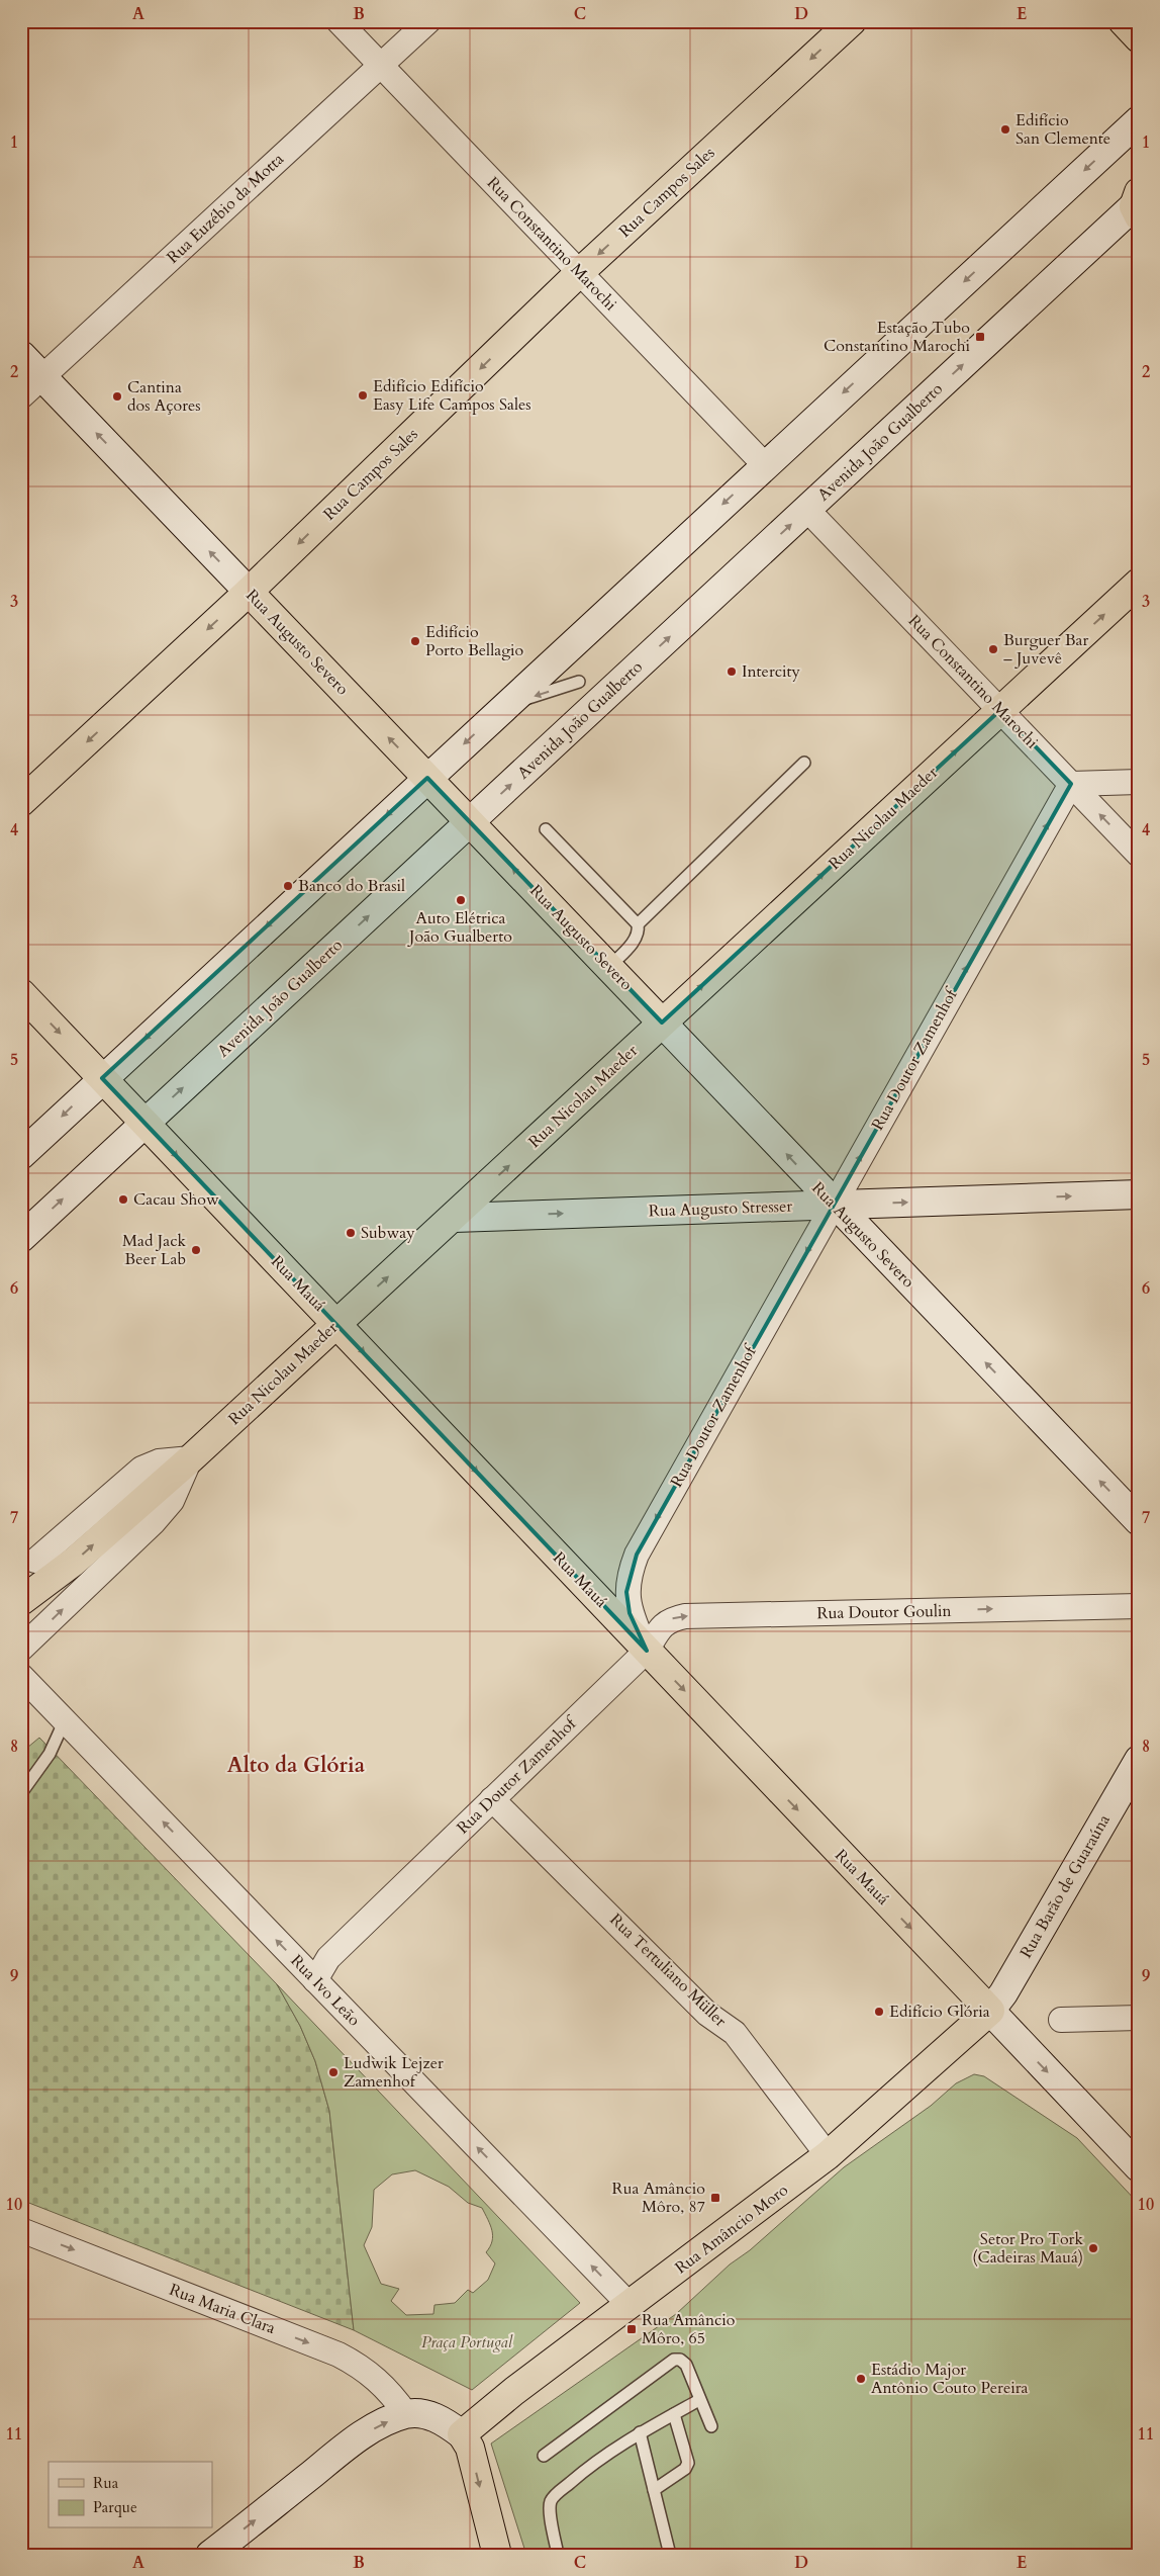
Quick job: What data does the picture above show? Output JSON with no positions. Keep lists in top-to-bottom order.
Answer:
{
  "streets": {
    "main road": [
      "Rua Campos Sales",
      "Rua Augusto Severo",
      "Rua Nicolau Maeder",
      "Rua Mauá",
      "Rua Amâncio Moro"
    ],
    "street": [
      "Rua Euzébio da Motta",
      "Rua Constantino Marochi",
      "Avenida João Gualberto",
      "Rua Doutor Zamenhof",
      "Rua Augusto Stresser",
      "Rua Doutor Goulin",
      "Rua Barão de Guaraúna",
      "Rua Tertuliano Müller",
      "Rua Ivo Leão",
      "Rua Maria Clara"
    ]
  },
  "crossings": [
    ["Rua Campos Sales", "Rua Constantino Marochi"],
    ["Rua Campos Sales", "Rua Augusto Severo"],
    ["Rua Euzébio da Motta", "Rua Constantino Marochi"],
    ["Rua Euzébio da Motta", "Rua Augusto Severo"],
    ["Rua Constantino Marochi", "Avenida João Gualberto"],
    ["Rua Constantino Marochi", "Rua Nicolau Maeder"],
    ["Rua Constantino Marochi", "Rua Doutor Zamenhof"],
    ["Avenida João Gualberto", "Rua Augusto Severo"],
    ["Avenida João Gualberto", "Rua Mauá"],
    ["Rua Augusto Severo", "Rua Nicolau Maeder"],
    ["Rua Augusto Severo", "Rua Doutor Zamenhof"],
    ["Rua Augusto Severo", "Rua Augusto Stresser"],
    ["Rua Nicolau Maeder", "Rua Augusto Stresser"],
    ["Rua Nicolau Maeder", "Rua Mauá"],
    ["Rua Doutor Zamenhof", "Rua Augusto Stresser"],
    ["Rua Doutor Zamenhof", "Rua Mauá"],
    ["Rua Doutor Zamenhof", "Rua Doutor Goulin"],
    ["Rua Doutor Zamenhof", "Rua Tertuliano Müller"],
    ["Rua Doutor Zamenhof", "Rua Ivo Leão"],
    ["Rua Mauá", "Rua Doutor Goulin"],
    ["Rua Mauá", "Rua Barão de Guaraúna"],
    ["Rua Mauá", "Rua Amâncio Moro"],
    ["Rua Barão de Guaraúna", "Rua Amâncio Moro"],
    ["Rua Tertuliano Müller", "Rua Amâncio Moro"],
    ["Rua Ivo Leão", "Rua Amâncio Moro"]
  ],
  "one_way": [
    "Rua Campos Sales",
    "Rua Augusto Severo",
    "Rua Nicolau Maeder",
    "Rua Augusto Stresser",
    "Rua Mauá",
    "Rua Doutor Goulin",
    "Rua Ivo Leão",
    "Rua Maria Clara"
  ],
  "districts": ["Alto da Glória"],
  "parks": ["Praça Portugal"],
  "places": {
    "other": [
      "Edifício San Clemente",
      "Edifício Edifício Easy Life Campos Sales",
      "Cantina dos Açores",
      "Edifício Porto Bellagio",
      "Burguer Bar – Juvevê",
      "Intercity",
      "Banco do Brasil",
      "Auto Elétrica João Gualberto",
      "Cacau Show",
      "Subway",
      "Mad Jack Beer Lab",
      "Edifício Glória",
      "Ludwik Lejzer Zamenhof",
      "Setor Pro Tork (Cadeiras Mauá)",
      "Estádio Major Antônio Couto Pereira"
    ],
    "transit": ["Estação Tubo Constantino Marochi", "Rua Amâncio Môro, 87", "Rua Amâncio Môro, 65"]
  },
  "legend": ["Rua", "Parque"],
  "grid": {
    "columns": [
      "A",
      "B",
      "C",
      "D",
      "E"
    ],
    "rows": [
      "1",
      "2",
      "3",
      "4",
      "5",
      "6",
      "7",
      "8",
      "9",
      "10",
      "11"
    ]
  }
}
